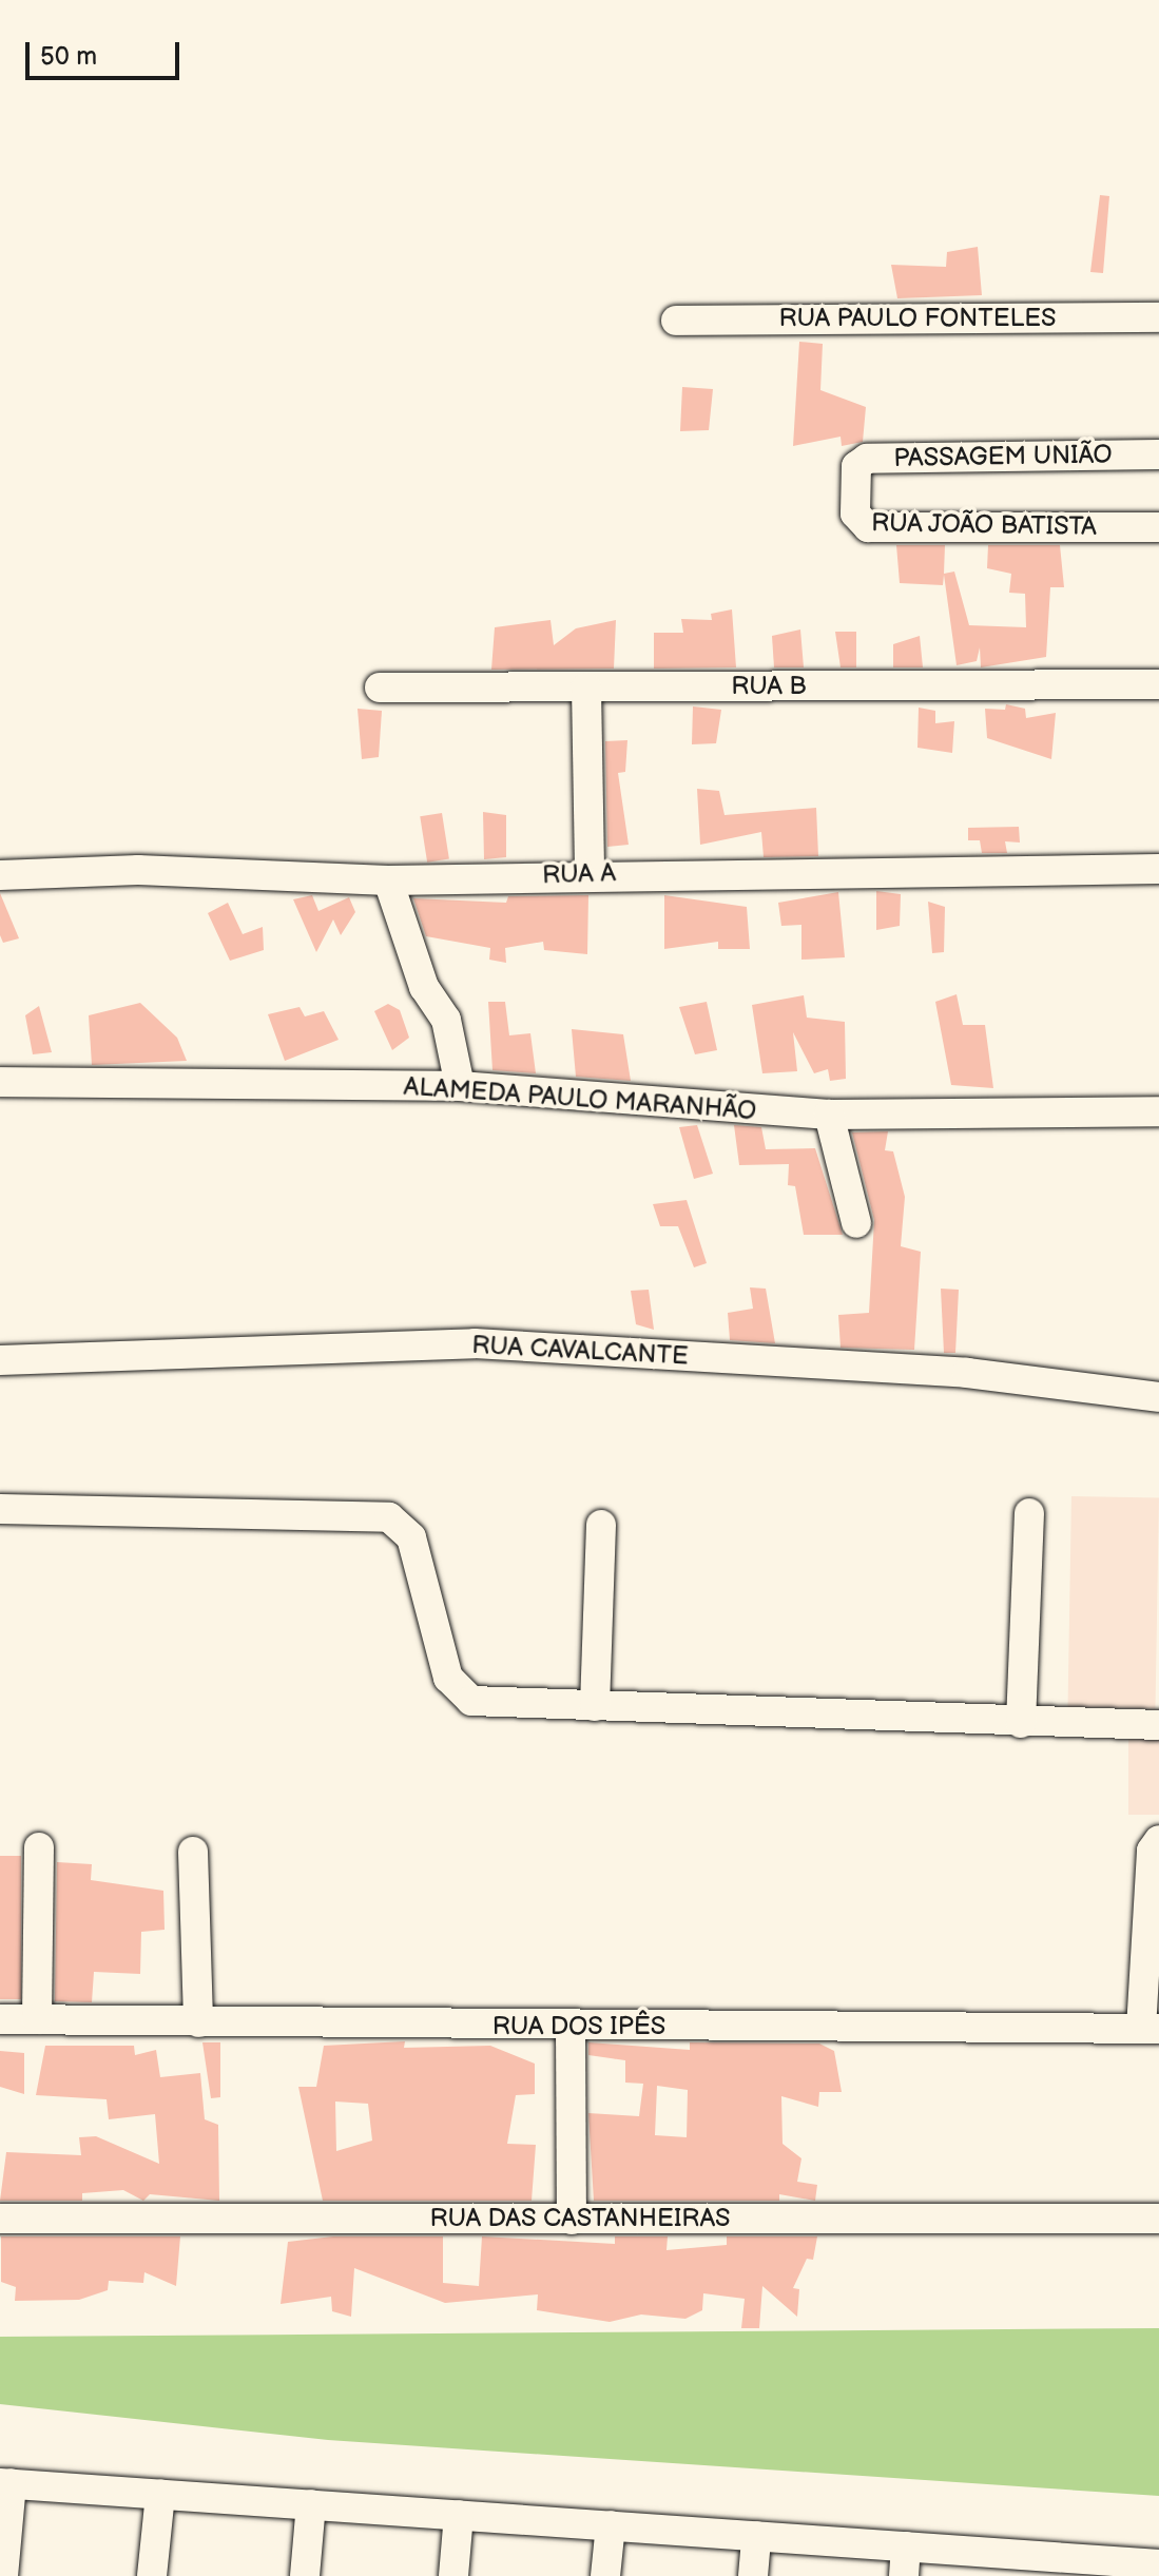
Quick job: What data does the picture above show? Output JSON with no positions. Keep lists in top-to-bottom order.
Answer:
{
  "streets": {
    "street": [
      "RUA PAULO FONTELES",
      "PASSAGEM UNIÃO",
      "RUA JOÃO BATISTA",
      "RUA B",
      "RUA A",
      "ALAMEDA PAULO MARANHÃO",
      "RUA CAVALCANTE",
      "RUA DOS IPÊS",
      "RUA DAS CASTANHEIRAS"
    ]
  },
  "crossings": [
    ["PASSAGEM UNIÃO", "RUA JOÃO BATISTA"]
  ],
  "scale_bar": "50 m"
}
